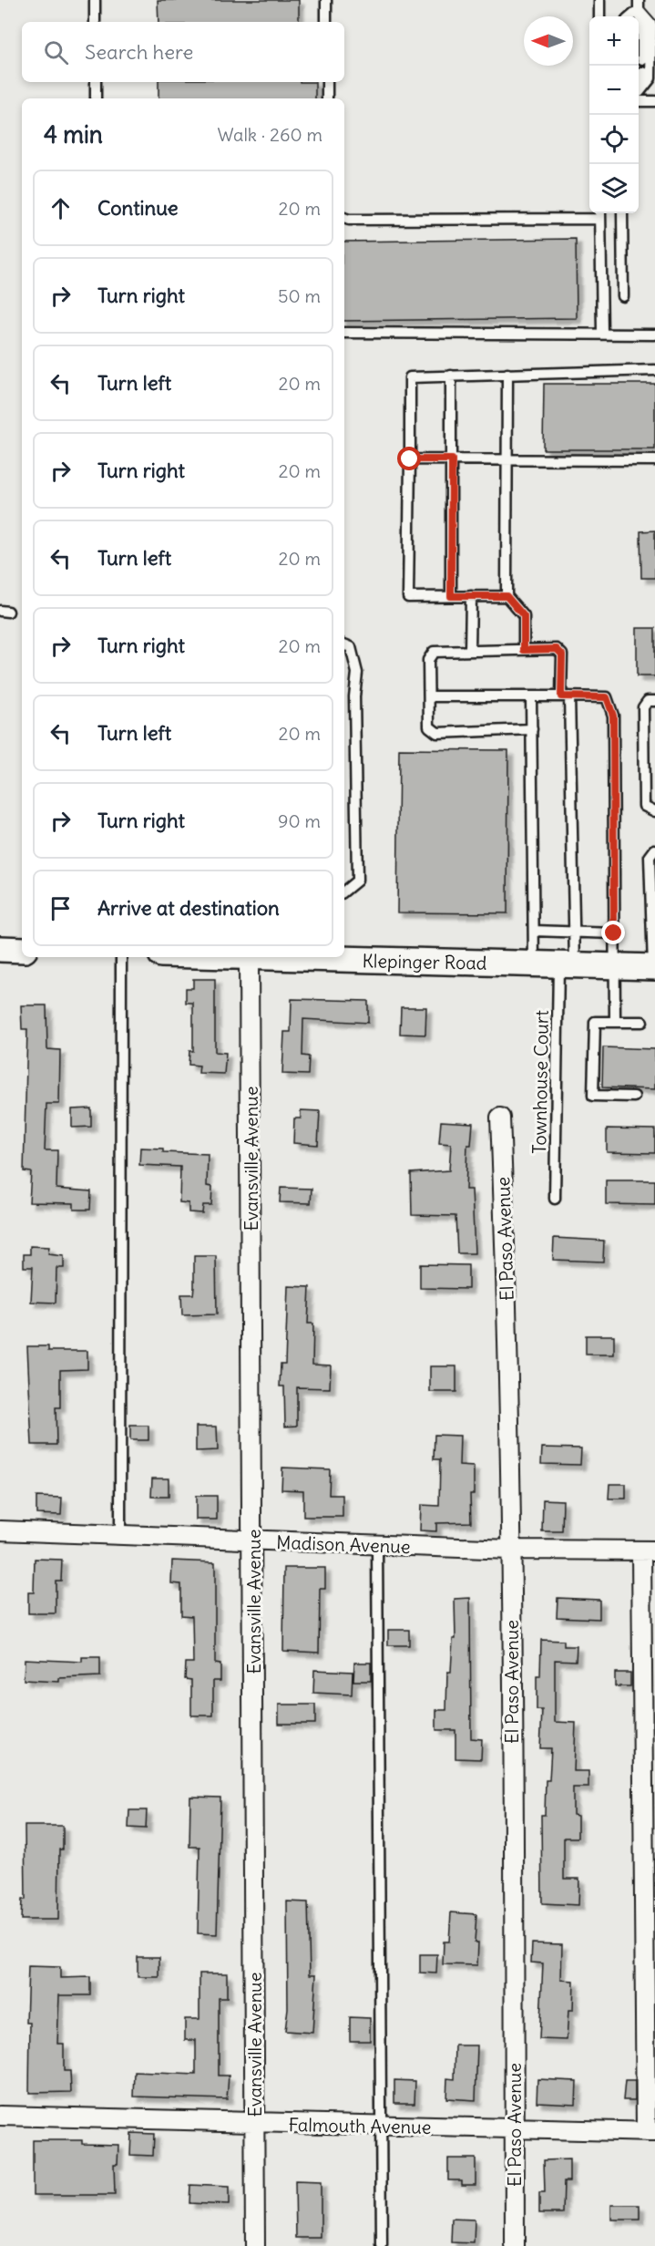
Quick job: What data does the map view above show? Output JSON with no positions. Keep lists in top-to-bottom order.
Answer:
{
  "streets": {
    "street": [
      "Klepinger Road",
      "Evansville Avenue",
      "El Paso Avenue",
      "Madison Avenue",
      "Falmouth Avenue"
    ],
    "lane": ["Townhouse Court"]
  },
  "crossings": [
    ["Klepinger Road", "Townhouse Court"],
    ["Klepinger Road", "Evansville Avenue"],
    ["Evansville Avenue", "Madison Avenue"],
    ["Evansville Avenue", "Falmouth Avenue"],
    ["El Paso Avenue", "Madison Avenue"],
    ["El Paso Avenue", "Falmouth Avenue"]
  ],
  "north": "left",
  "page": {
    "map_buttons": ["+", "−"],
    "search": "Search here",
    "heading": ["4 min", "Walk · 260 m"],
    "list": [
      ["Continue", "20 m"],
      ["Turn right", "50 m"],
      ["Turn left", "20 m"],
      ["Turn right", "20 m"],
      ["Turn left", "20 m"],
      ["Turn right", "20 m"],
      ["Turn left", "20 m"],
      ["Turn right", "90 m"],
      "Arrive at destination"
    ]
  }
}
